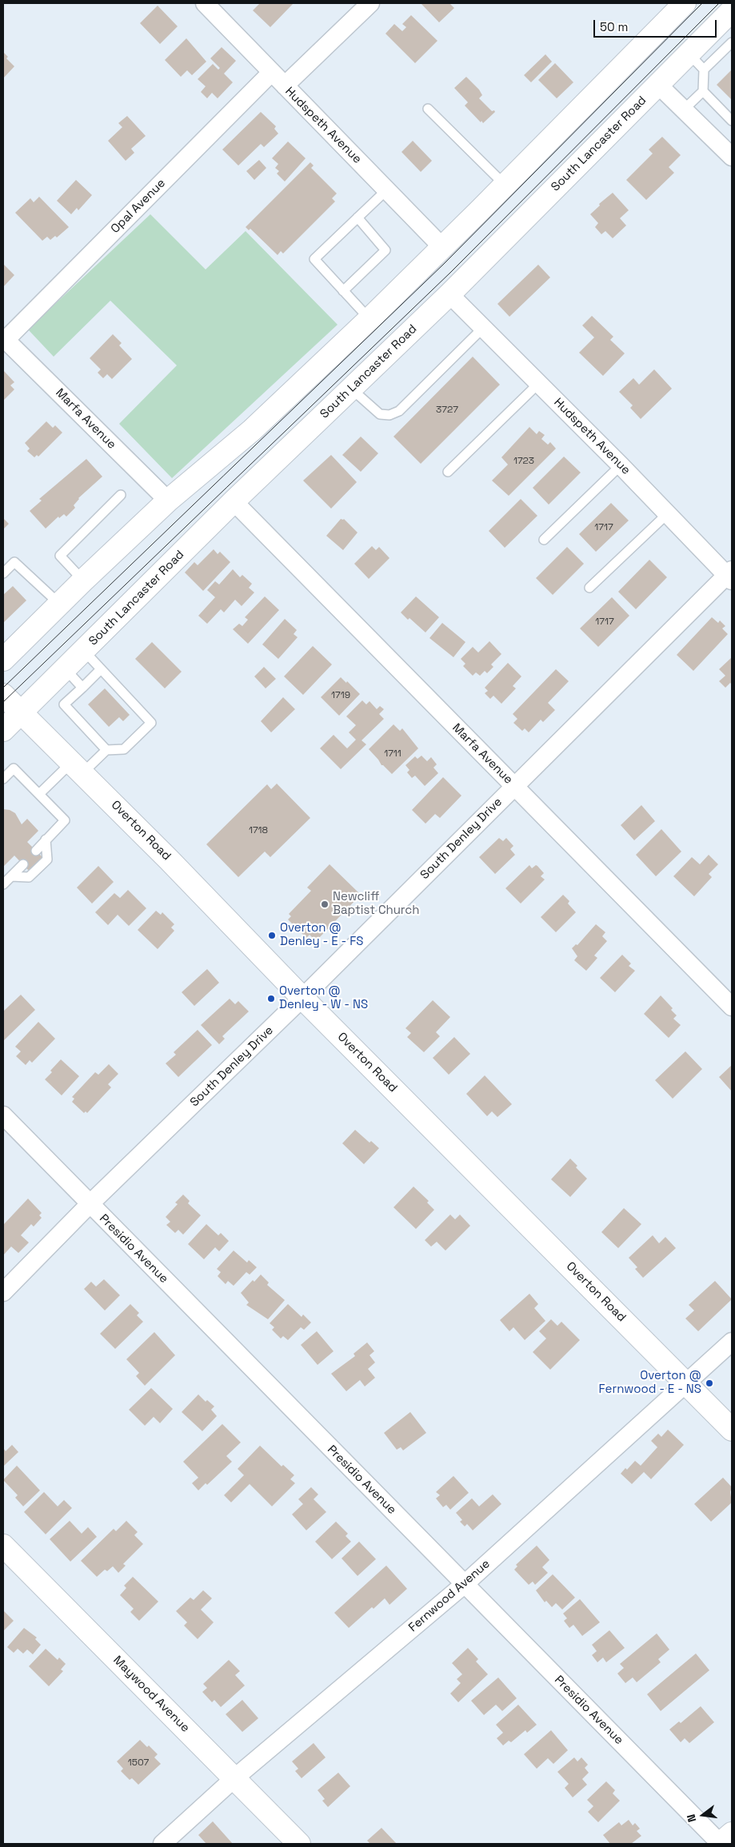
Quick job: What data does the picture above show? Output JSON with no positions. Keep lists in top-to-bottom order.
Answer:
{
  "streets": {
    "main road": ["South Lancaster Road", "Overton Road", "Maywood Avenue"],
    "street": [
      "Hudspeth Avenue",
      "Opal Avenue",
      "Marfa Avenue",
      "South Denley Drive",
      "Presidio Avenue",
      "Fernwood Avenue"
    ]
  },
  "crossings": [
    ["Hudspeth Avenue", "South Lancaster Road"],
    ["Hudspeth Avenue", "Opal Avenue"],
    ["Hudspeth Avenue", "South Denley Drive"],
    ["South Lancaster Road", "Marfa Avenue"],
    ["South Lancaster Road", "Overton Road"],
    ["Opal Avenue", "Marfa Avenue"],
    ["Marfa Avenue", "South Denley Drive"],
    ["Overton Road", "South Denley Drive"],
    ["Overton Road", "Fernwood Avenue"],
    ["South Denley Drive", "Presidio Avenue"],
    ["Presidio Avenue", "Fernwood Avenue"],
    ["Fernwood Avenue", "Maywood Avenue"]
  ],
  "places": [
    "Newcliff Baptist Church",
    "Overton @ Denley - E - FS",
    "Overton @ Denley - W - NS",
    "Overton @ Fernwood - E - NS"
  ],
  "house_numbers": [
    "3727",
    "1723",
    "1717",
    "1717",
    "1719",
    "1711",
    "1718",
    "1507"
  ],
  "scale_bar": "50 m",
  "north": "left"
}
